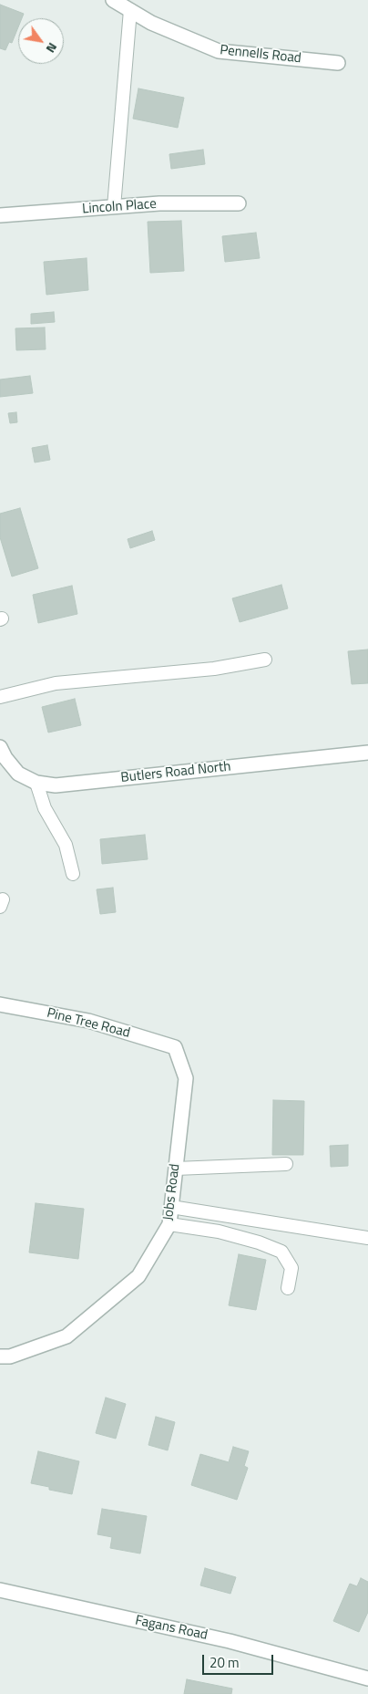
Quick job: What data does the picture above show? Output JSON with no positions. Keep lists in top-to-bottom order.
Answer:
{
  "streets": {
    "street": [
      "Pennells Road",
      "Lincoln Place",
      "Butlers Road North",
      "Pine Tree Road",
      "Jobs Road",
      "Fagans Road"
    ]
  },
  "crossings": [
    ["Pine Tree Road", "Jobs Road"]
  ],
  "scale_bar": "20 m",
  "north": "bottom right"
}
